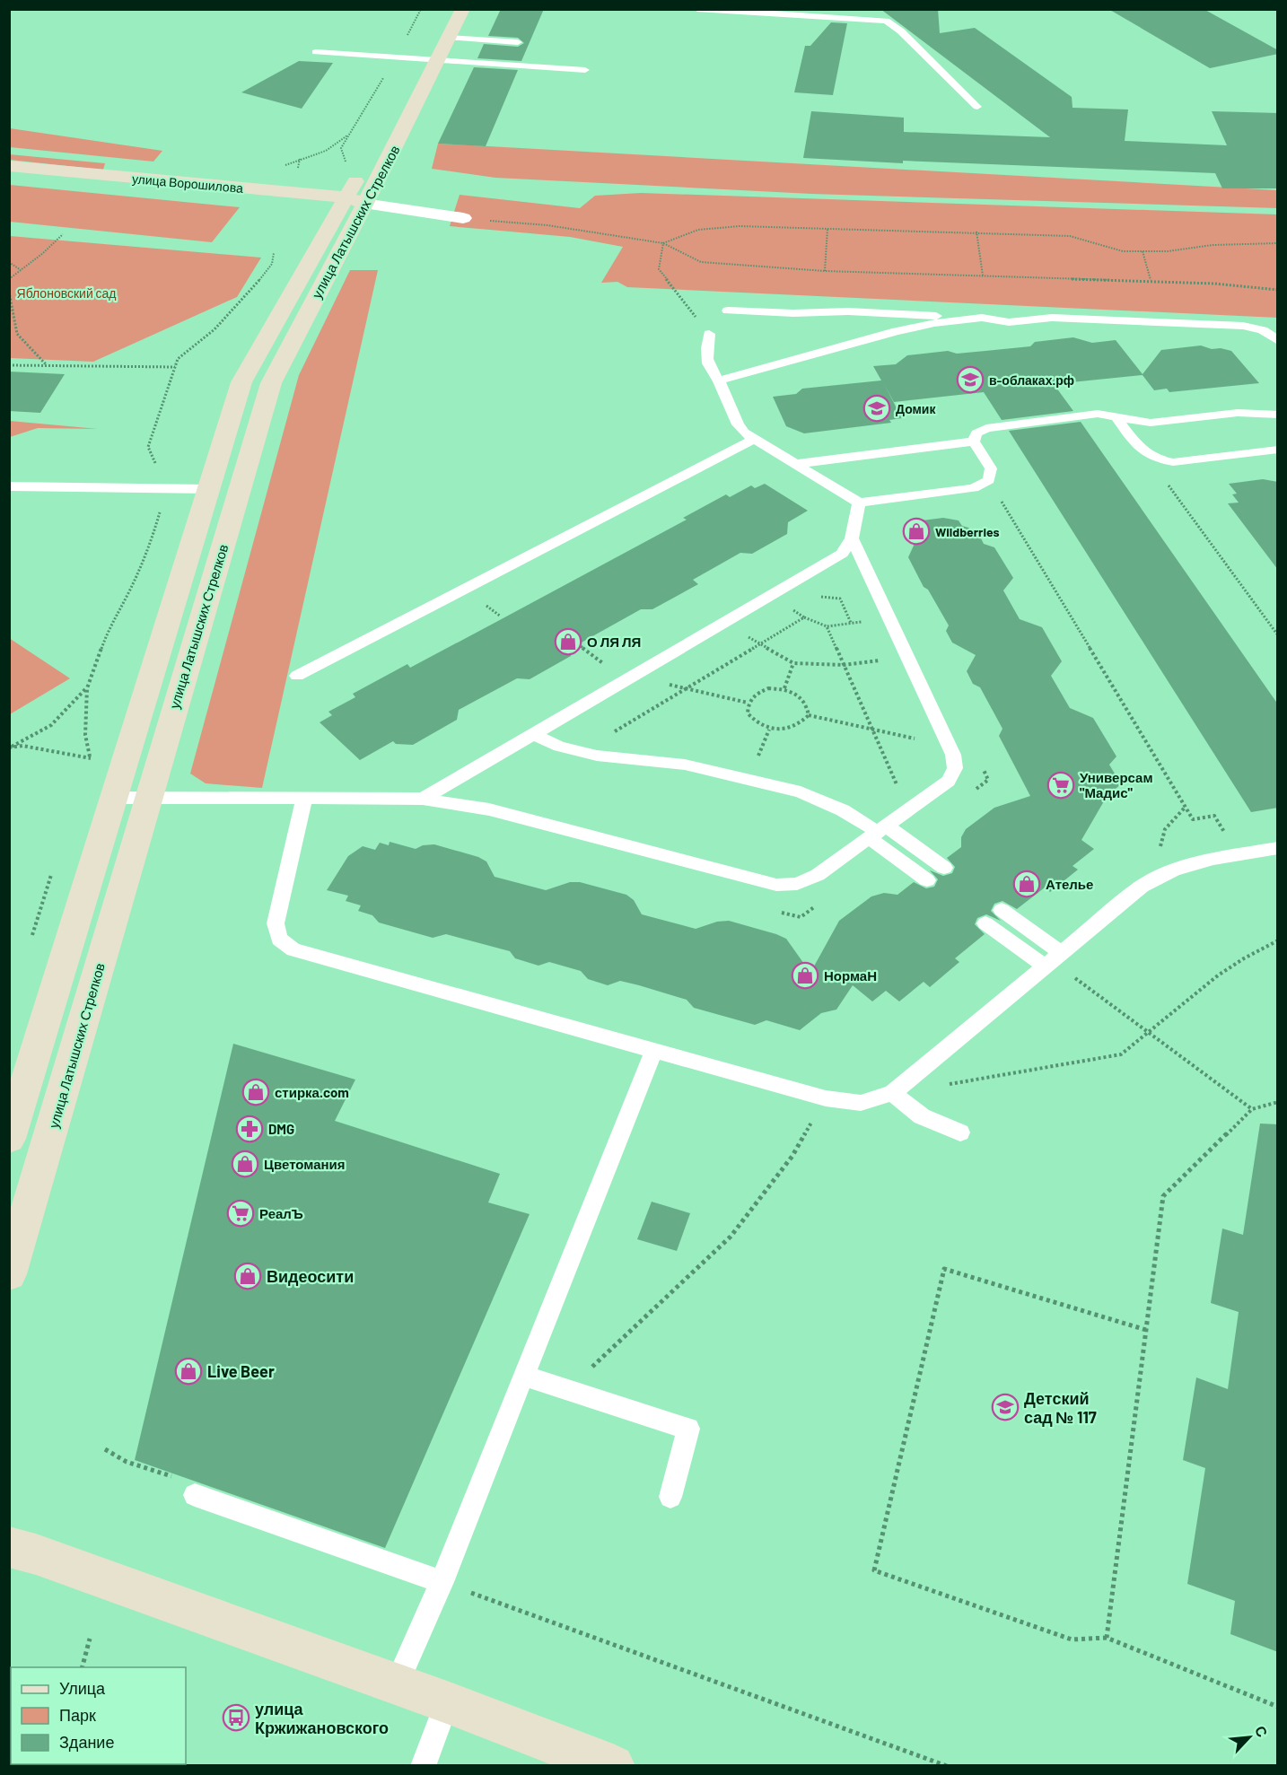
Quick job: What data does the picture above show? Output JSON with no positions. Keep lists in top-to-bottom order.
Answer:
{
  "streets": {
    "street": ["улица Ворошилова", "улица Латышских Стрелков"]
  },
  "crossings": [
    ["улица Ворошилова", "улица Латышских Стрелков"]
  ],
  "parks": ["Яблоновский сад"],
  "places": {
    "school or university": ["в-облаках.рф", "Домик", "Детский сад № 117"],
    "shop": [
      "Wildberries",
      "О ЛЯ ЛЯ",
      "Ателье",
      "НормаН",
      "стирка.com",
      "Цветомания",
      "Видеосити",
      "Live Beer"
    ],
    "supermarket": ["Универсам \"Мадис\"", "РеалЪ"],
    "pharmacy": ["DMG"],
    "bus stop": ["улица Кржижановского"]
  },
  "legend": ["Улица", "Парк", "Здание"],
  "north": "top right"
}
